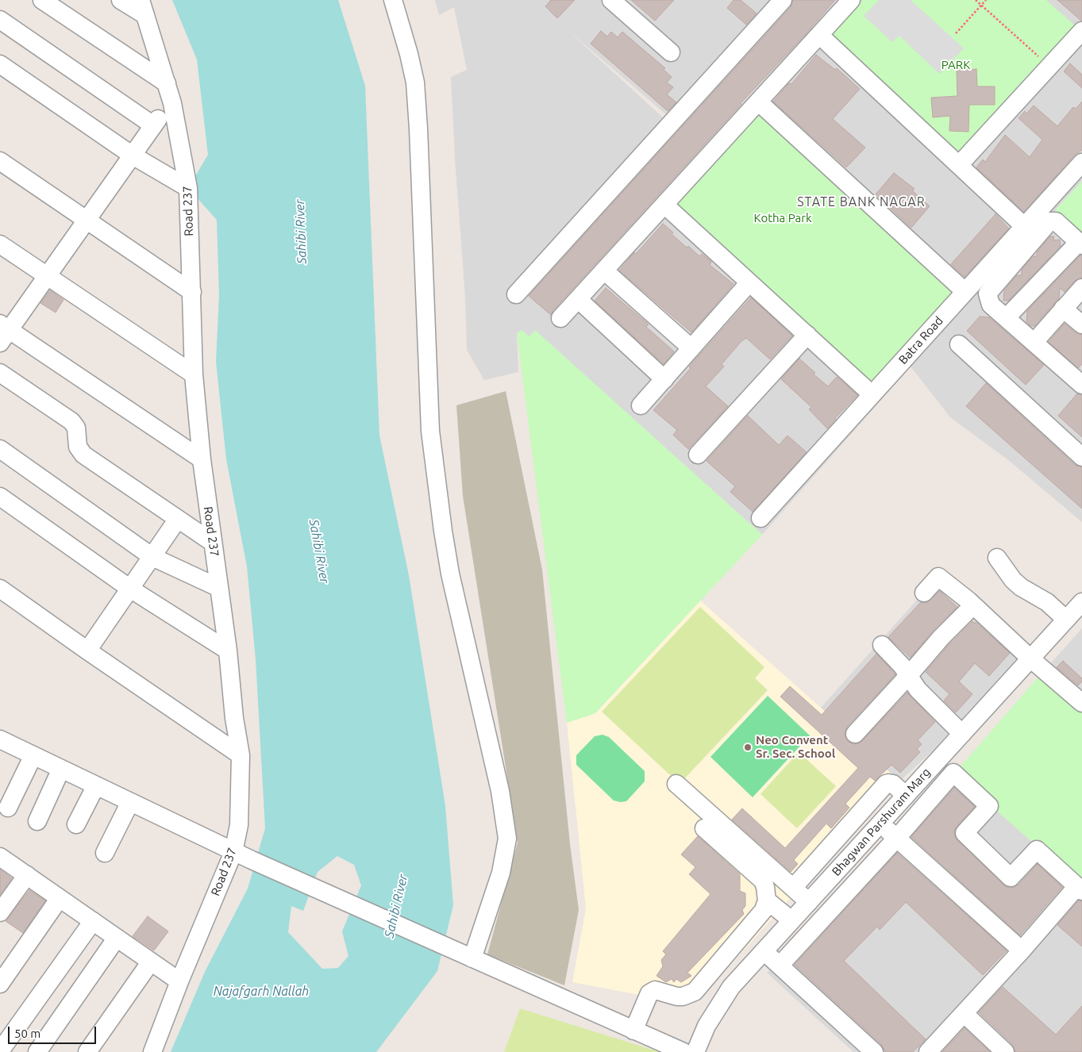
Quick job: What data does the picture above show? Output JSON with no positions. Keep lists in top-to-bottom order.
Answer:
{
  "streets": {
    "street": ["Road 237", "Batra Road", "Bhagwan Parshuram Marg"]
  },
  "districts": ["STATE BANK NAGAR"],
  "water": ["Sahibi River", "Najafgarh Nallah"],
  "parks": ["PARK", "Kotha Park"],
  "places": ["Neo Convent Sr. Sec. School"],
  "scale_bar": "50 m"
}
